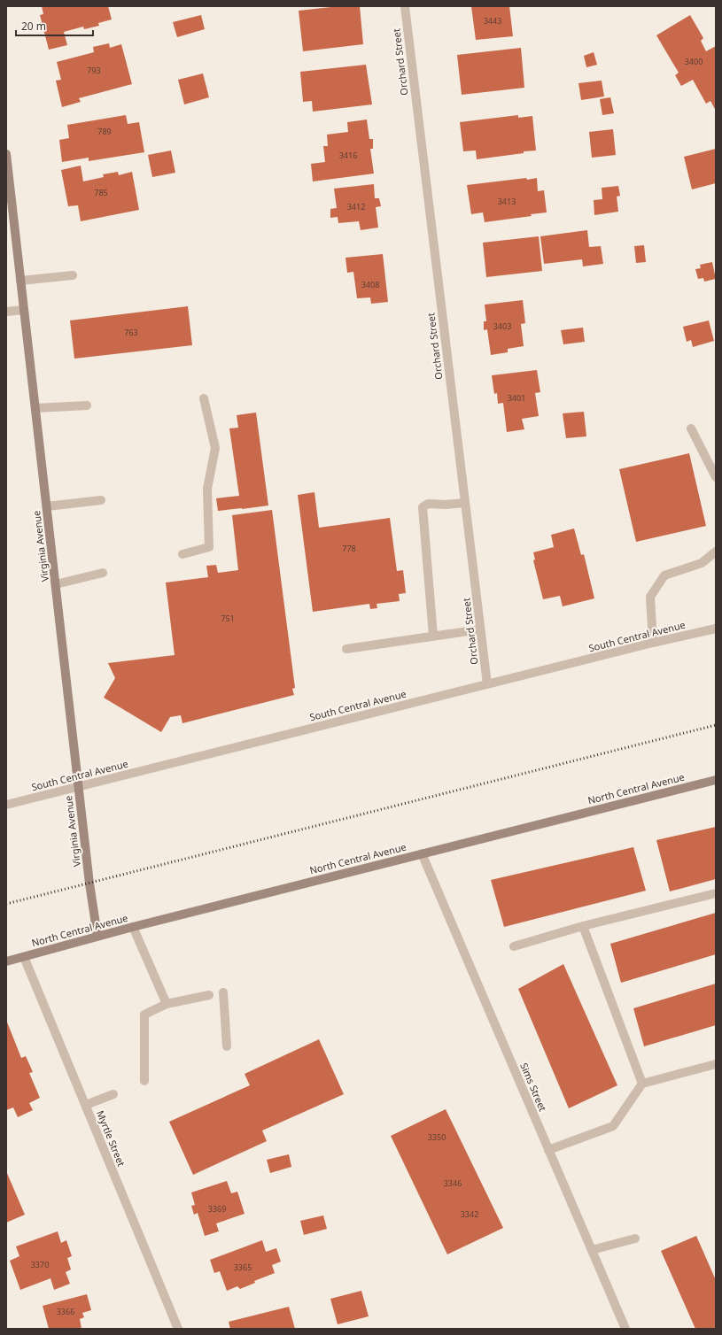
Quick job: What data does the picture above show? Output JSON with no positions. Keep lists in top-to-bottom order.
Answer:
{
  "streets": {
    "main road": ["Virginia Avenue", "North Central Avenue"],
    "street": [
      "Orchard Street",
      "South Central Avenue",
      "Sims Street",
      "Myrtle Street"
    ]
  },
  "crossings": [
    ["Orchard Street", "South Central Avenue"],
    ["Virginia Avenue", "South Central Avenue"],
    ["Virginia Avenue", "North Central Avenue"],
    ["North Central Avenue", "Sims Street"],
    ["North Central Avenue", "Myrtle Street"]
  ],
  "house_numbers": [
    "3443",
    "3400",
    "793",
    "789",
    "3416",
    "785",
    "3413",
    "3412",
    "3408",
    "3403",
    "763",
    "3401",
    "778",
    "751",
    "3350",
    "3346",
    "3369",
    "3342",
    "3370",
    "3365",
    "3366"
  ],
  "scale_bar": "20 m"
}
